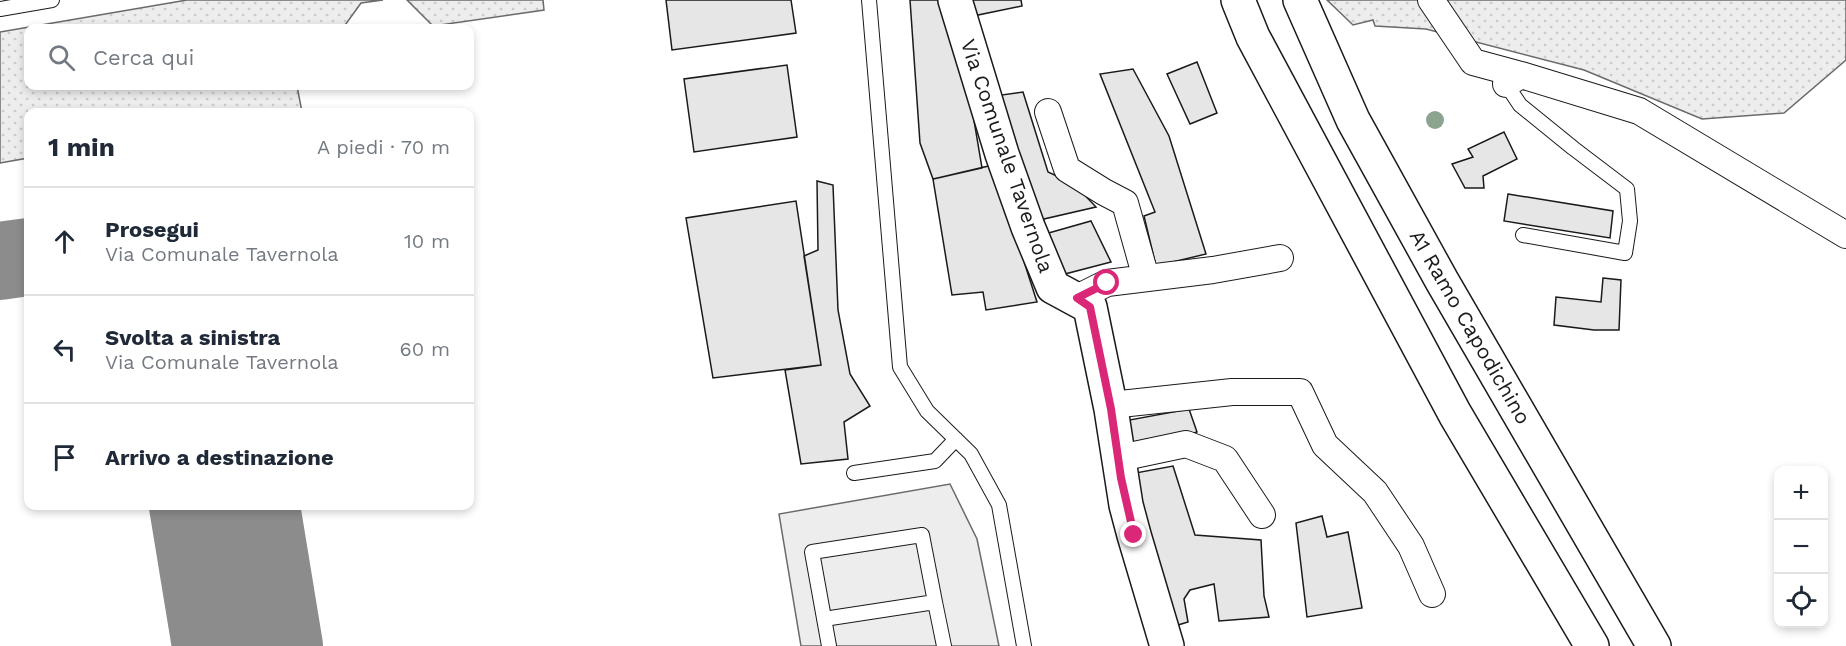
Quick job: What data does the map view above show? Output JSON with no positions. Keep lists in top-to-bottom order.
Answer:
{
  "streets": {
    "main road": ["Via Comunale Tavernola", "A1 Ramo Capodichino"]
  },
  "page": {
    "search": "Cerca qui",
    "heading": ["1 min", "A piedi · 70 m"],
    "list": [
      ["Prosegui", "Via Comunale Tavernola", "10 m"],
      ["Svolta a sinistra", "Via Comunale Tavernola", "60 m"],
      "Arrivo a destinazione"
    ],
    "map_buttons": ["+", "−"]
  }
}
